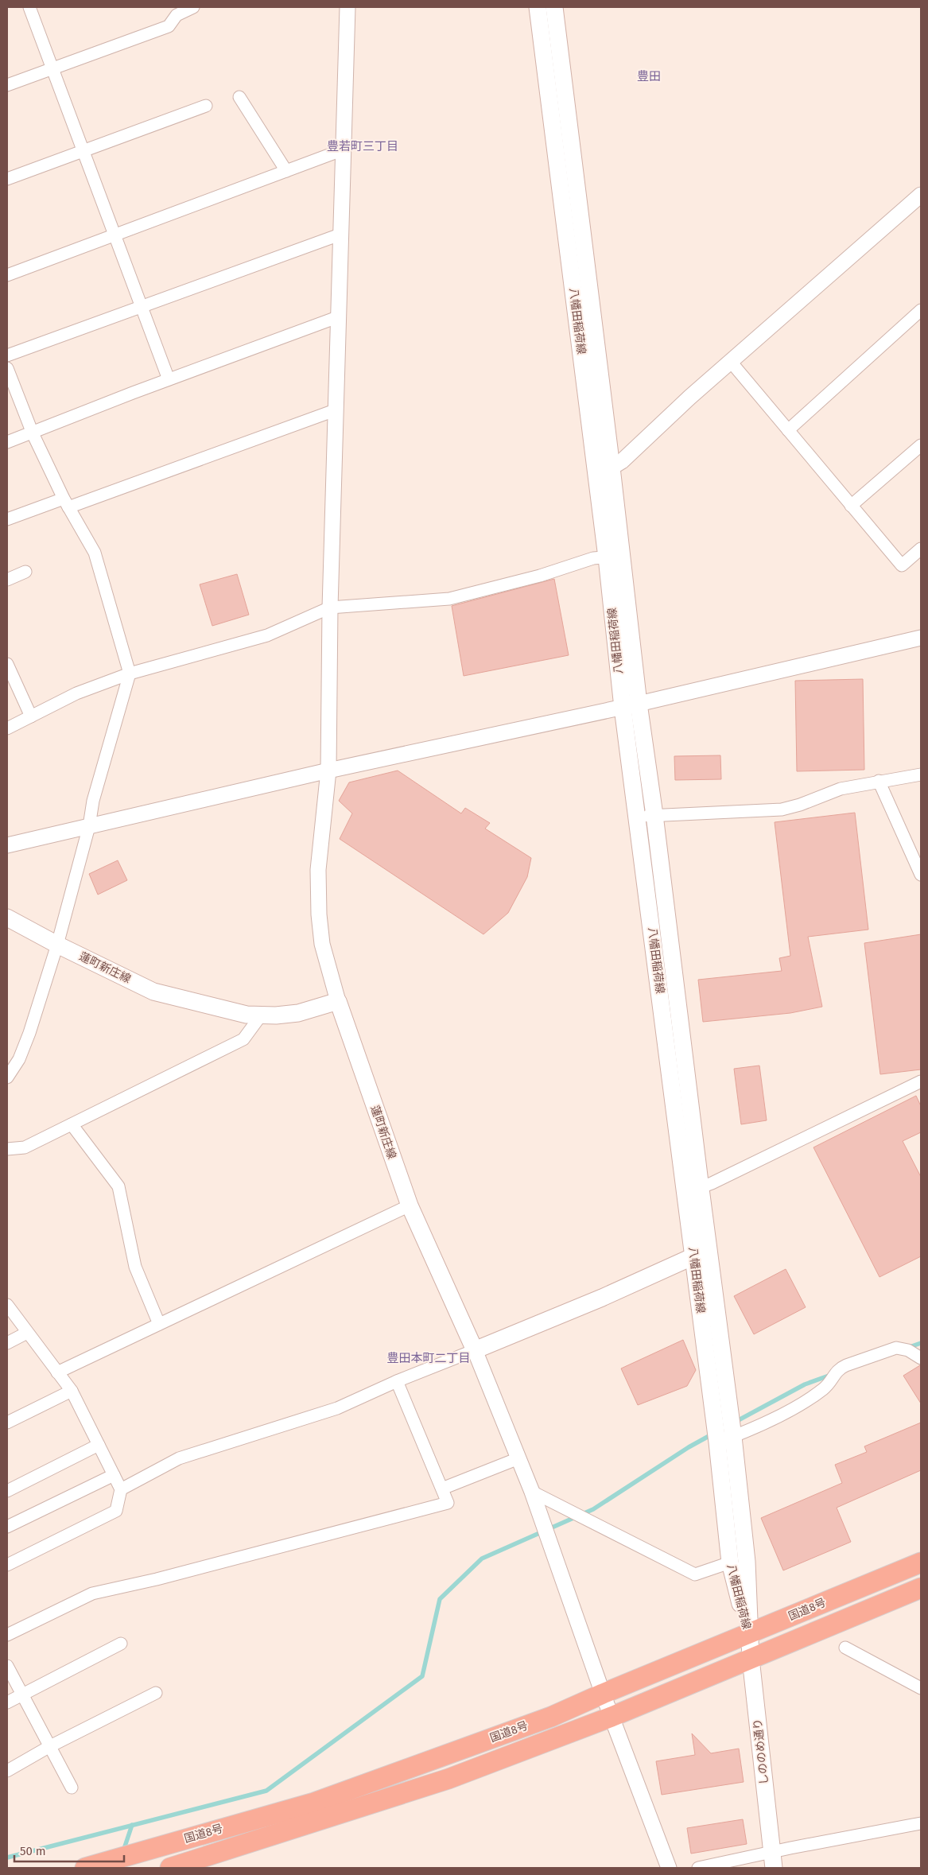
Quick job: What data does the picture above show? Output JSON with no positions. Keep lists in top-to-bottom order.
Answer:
{
  "streets": {
    "highway": ["国道8号"],
    "main road": ["八幡田稲荷線", "蓮町新庄線", "しののめ通り"]
  },
  "crossings": [
    ["八幡田稲荷線", "国道8号"],
    ["八幡田稲荷線", "しののめ通り"],
    ["国道8号", "しののめ通り"]
  ],
  "districts": ["豊田", "豊若町三丁目", "豊田本町二丁目"],
  "scale_bar": "50 m"
}
